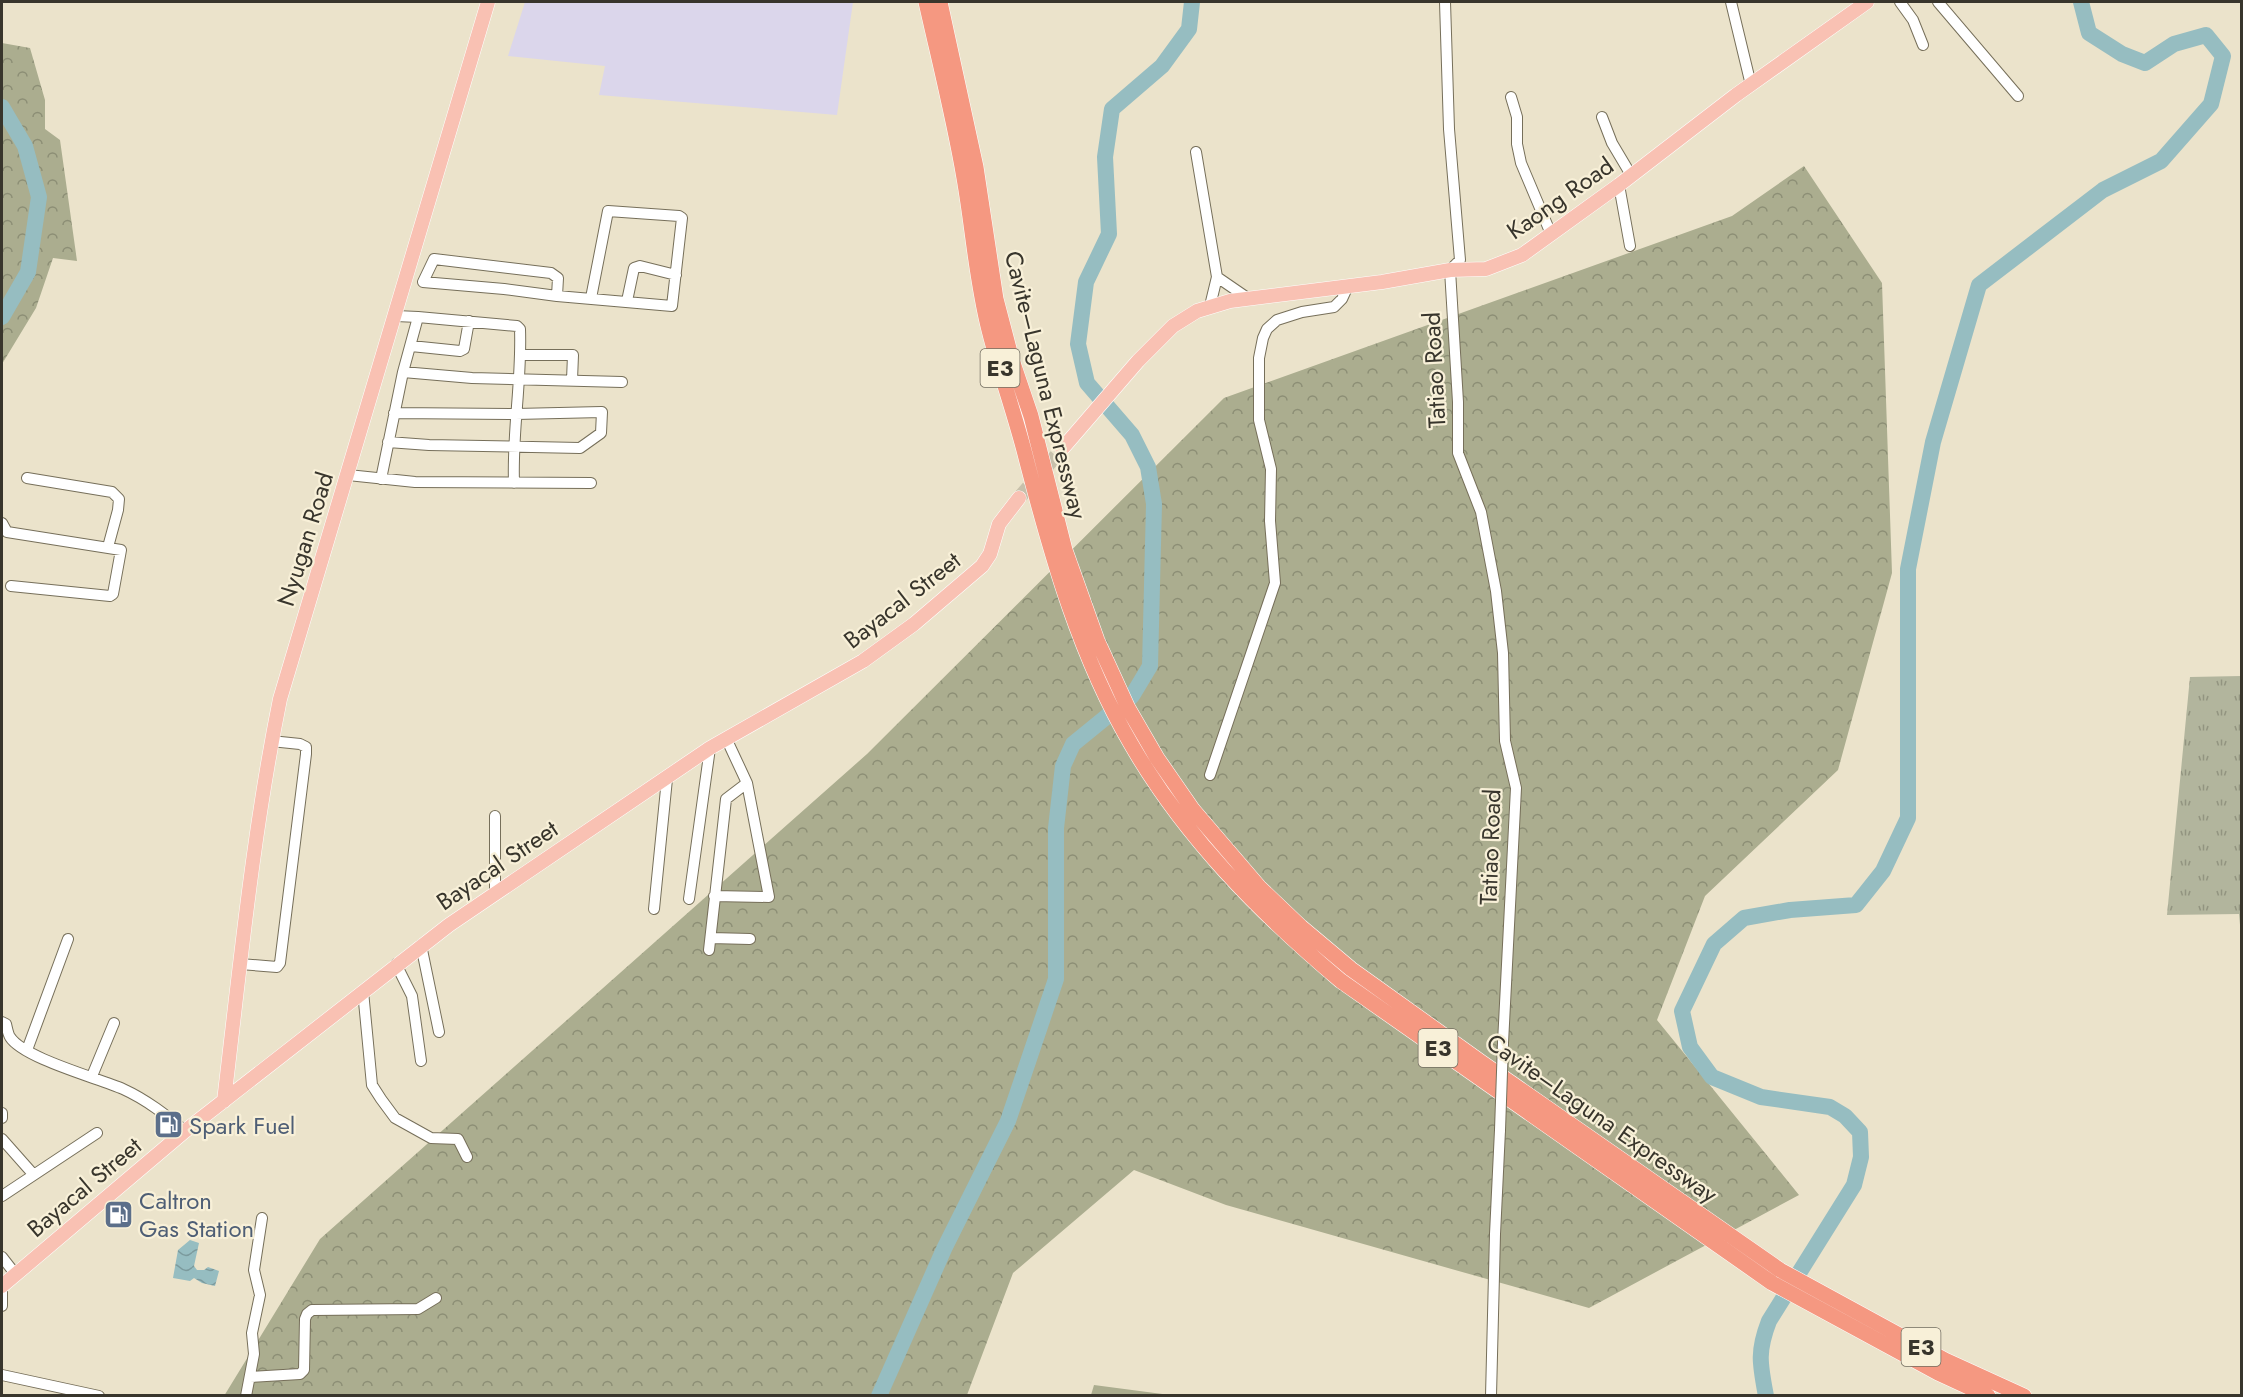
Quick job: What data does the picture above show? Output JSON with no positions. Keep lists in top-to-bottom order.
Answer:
{
  "streets": {
    "highway": ["E3", "Cavite–Laguna Expressway"],
    "main road": ["Kaong Road", "Nyugan Road", "Bayacal Street"],
    "street": ["Tatiao Road"]
  },
  "crossings": [
    ["Kaong Road", "Tatiao Road"],
    ["Nyugan Road", "Bayacal Street"]
  ],
  "places": {
    "fuel station": ["Spark Fuel", "Caltron Gas Station"]
  }
}
